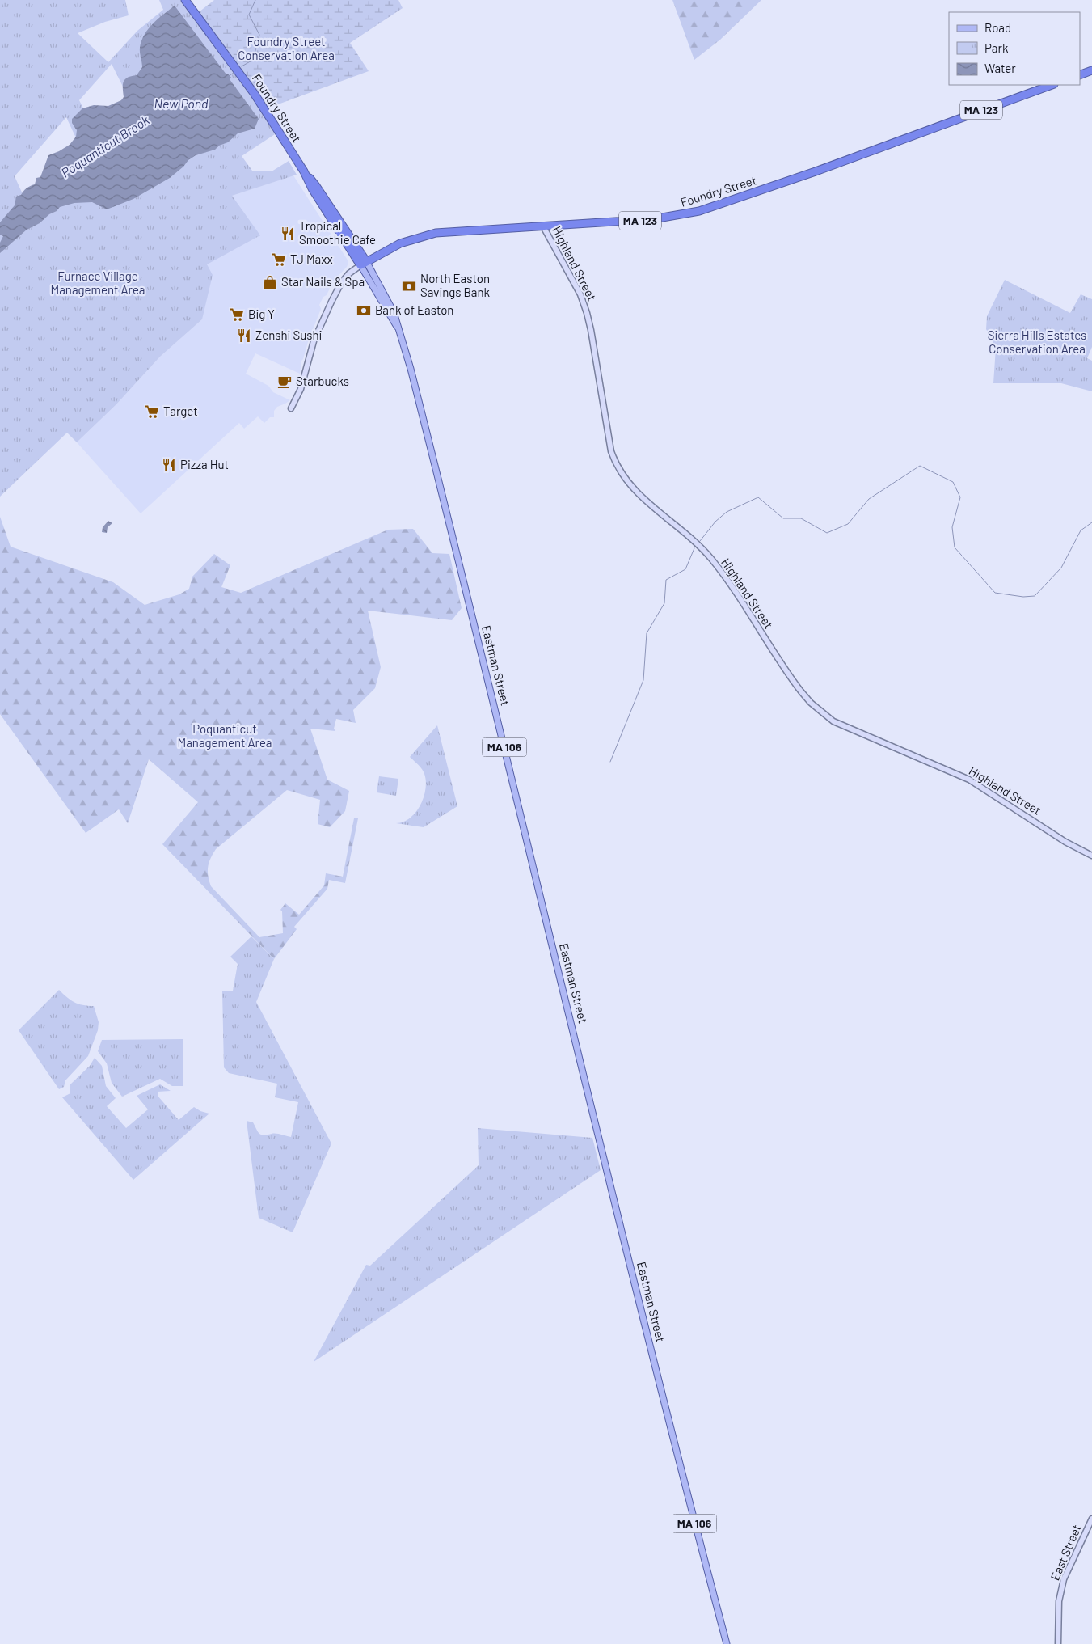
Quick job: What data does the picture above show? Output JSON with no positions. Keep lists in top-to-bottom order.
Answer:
{
  "streets": {
    "highway": ["Foundry Street", "MA 123", "MA 106"],
    "main road": ["Eastman Street"],
    "street": ["Highland Street", "East Street"]
  },
  "crossings": [
    ["Foundry Street", "Highland Street"],
    ["Foundry Street", "Eastman Street"]
  ],
  "water": ["New Pond", "Poquanticut Brook"],
  "parks": [
    "Foundry Street Conservation Area",
    "Furnace Village Management Area",
    "Sierra Hills Estates Conservation Area",
    "Poquanticut Management Area"
  ],
  "places": {
    "restaurant": ["Tropical Smoothie Cafe", "Zenshi Sushi", "Pizza Hut"],
    "supermarket": ["TJ Maxx", "Big Y", "Target"],
    "shop": ["Star Nails & Spa"],
    "bank": ["North Easton Savings Bank", "Bank of Easton"],
    "cafe": ["Starbucks"]
  },
  "legend": ["Road", "Park", "Water"]
}
